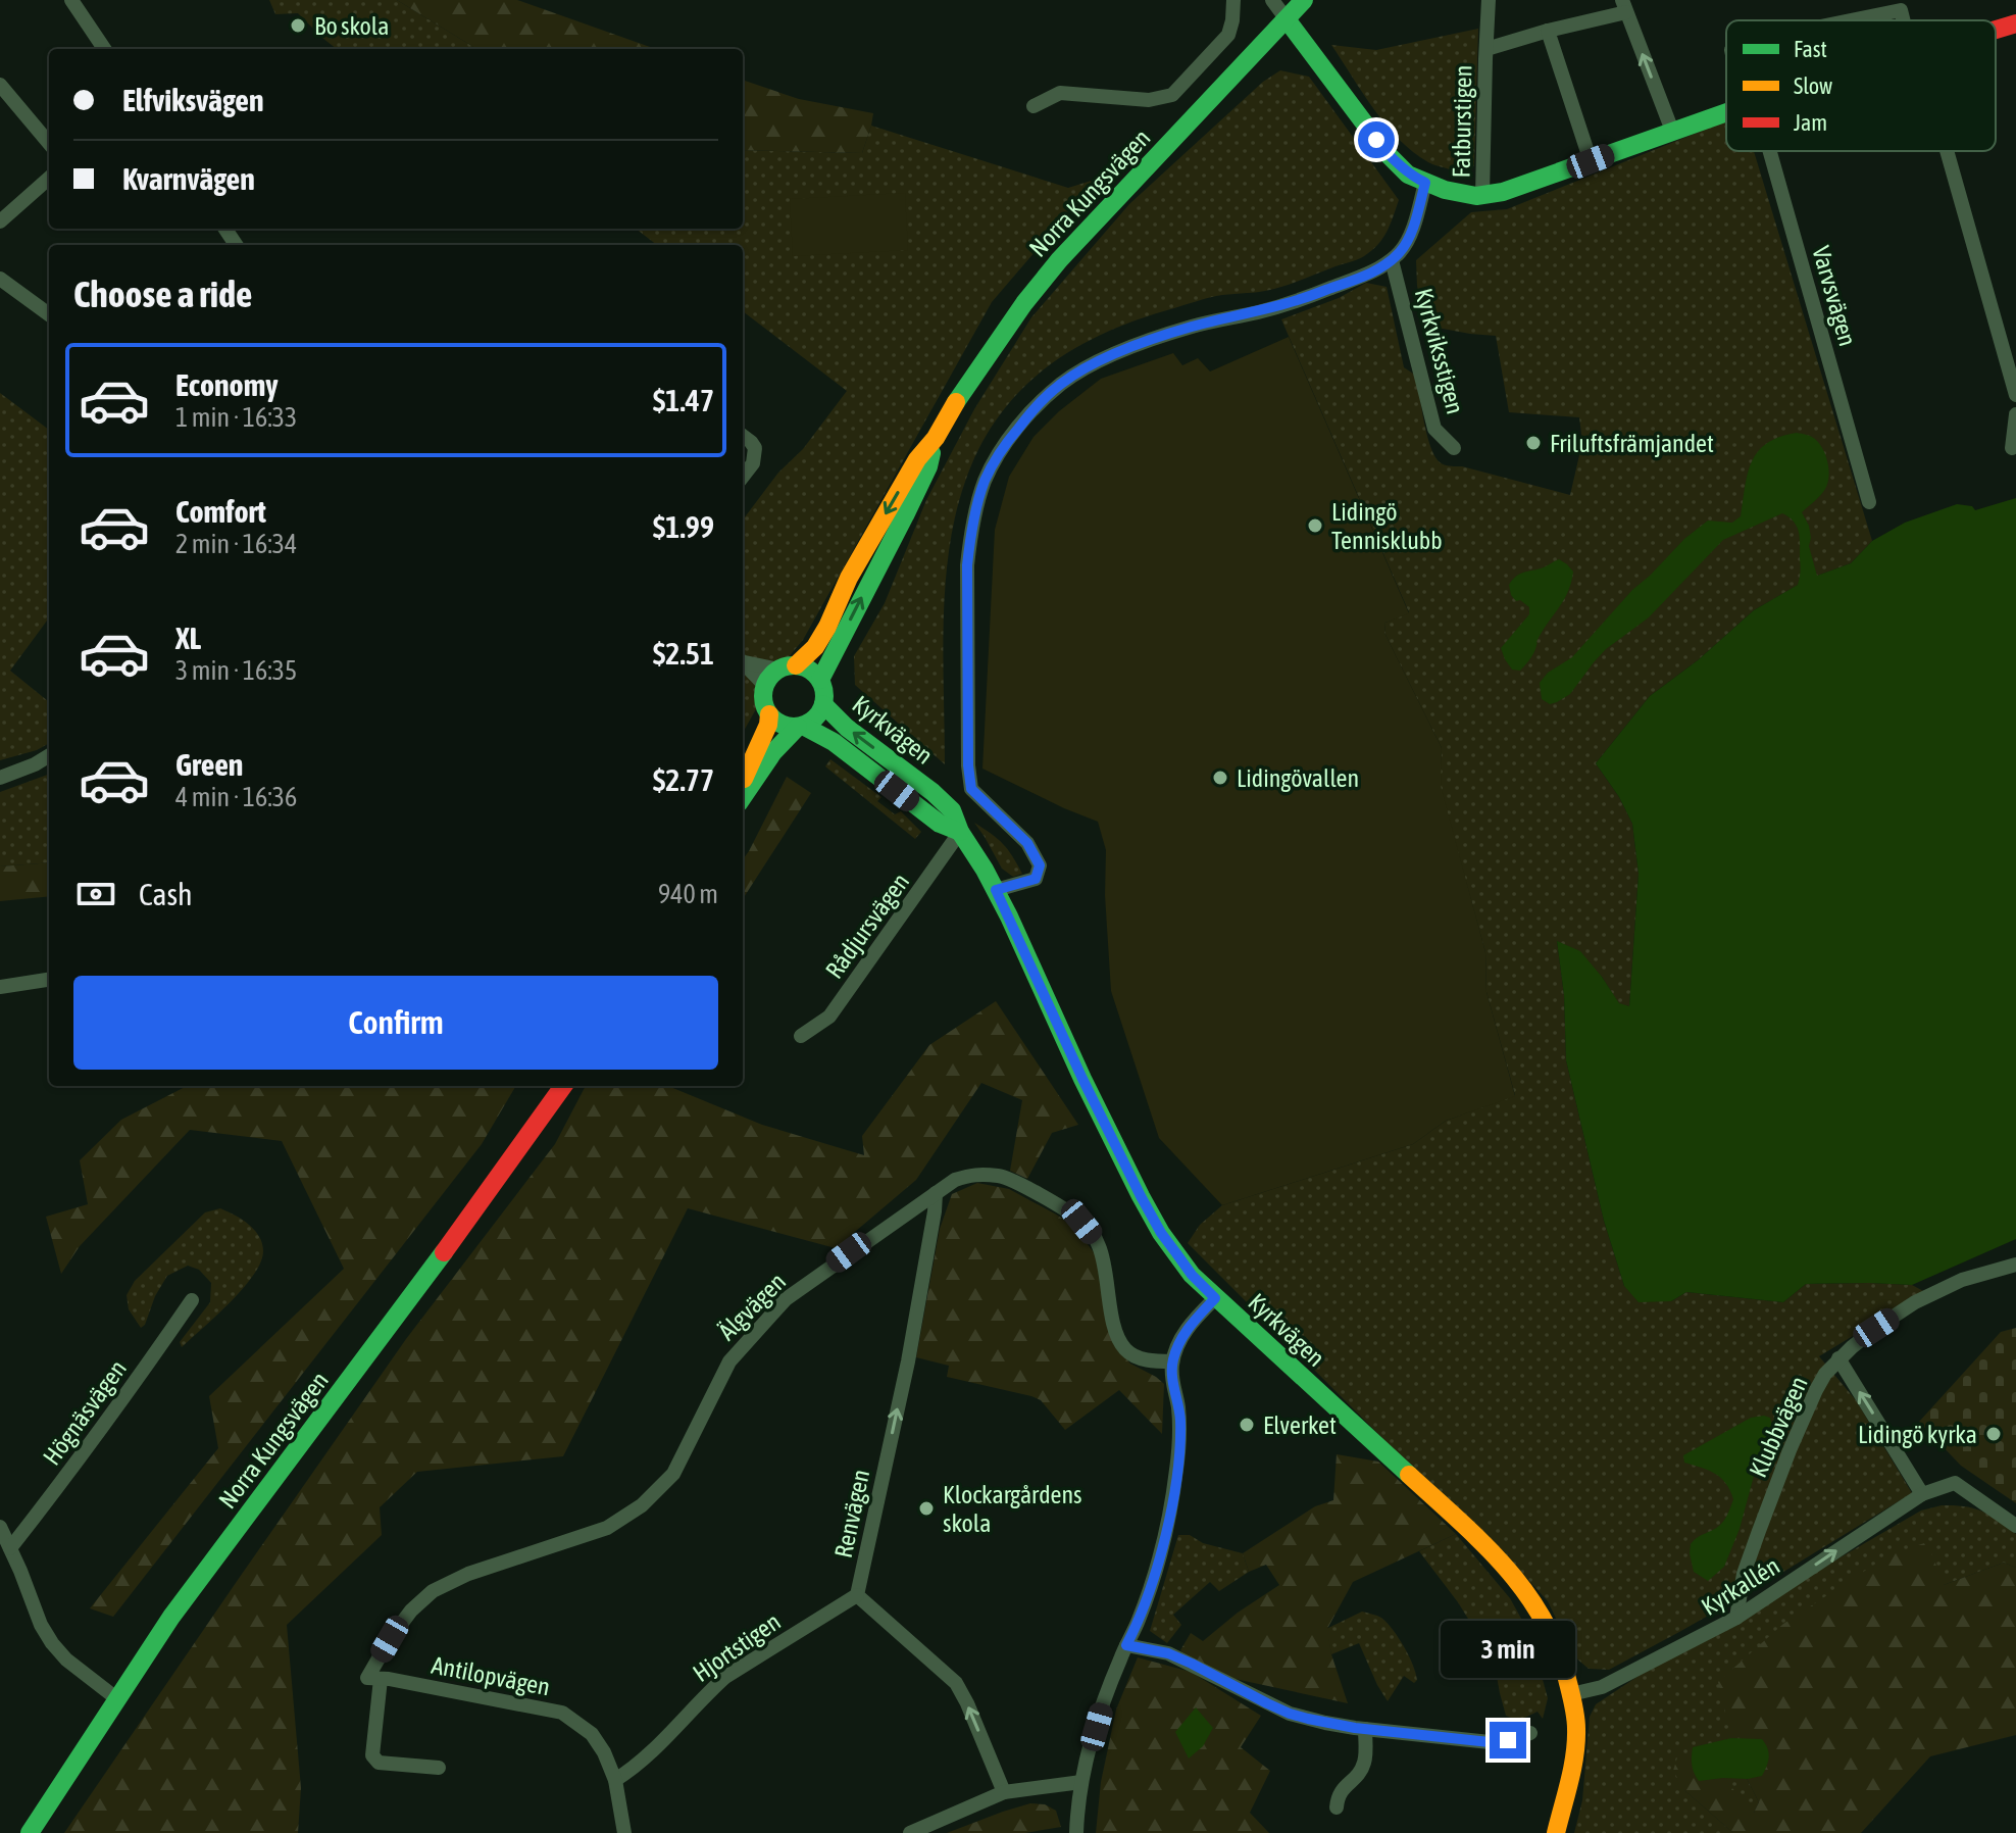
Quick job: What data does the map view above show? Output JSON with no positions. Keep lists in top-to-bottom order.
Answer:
{
  "streets": {
    "street": [
      "Fatburstigen",
      "Norra Kungsvägen",
      "Varvsvägen",
      "Kyrkviksstigen",
      "Kyrkvägen",
      "Rådjursvägen",
      "Älgvägen",
      "Högnäsvägen",
      "Klubbvägen",
      "Renvägen",
      "Kyrkallén",
      "Hjortstigen",
      "Antilopvägen"
    ]
  },
  "crossings": [
    ["Norra Kungsvägen", "Kyrkvägen"],
    ["Kyrkviksstigen", "Kyrkvägen"],
    ["Kyrkvägen", "Rådjursvägen"],
    ["Kyrkvägen", "Kyrkallén"],
    ["Älgvägen", "Renvägen"],
    ["Älgvägen", "Antilopvägen"],
    ["Klubbvägen", "Kyrkallén"],
    ["Renvägen", "Hjortstigen"],
    ["Hjortstigen", "Antilopvägen"]
  ],
  "one_way": ["Renvägen", "Kyrkallén"],
  "places": [
    "Bo skola",
    "Friluftsfrämjandet",
    "Lidingö Tennisklubb",
    "Lidingövallen",
    "Elverket",
    "Lidingö kyrka",
    "Klockargårdens skola"
  ],
  "legend": ["Fast", "Slow", "Jam"],
  "page": {
    "banner": ["Elfviksvägen", "Kvarnvägen"],
    "heading": "Choose a ride",
    "list": [
      {
        "name": "Economy",
        "note": "1 min · 16:33",
        "value": "$1.47"
      },
      {
        "name": "Comfort",
        "note": "2 min · 16:34",
        "value": "$1.99"
      },
      {
        "name": "XL",
        "note": "3 min · 16:35",
        "value": "$2.51"
      },
      {
        "name": "Green",
        "note": "4 min · 16:36",
        "value": "$2.77"
      }
    ],
    "pay": ["Cash", "940 m"],
    "buttons": "Confirm",
    "bubble": "3 min"
  }
}
